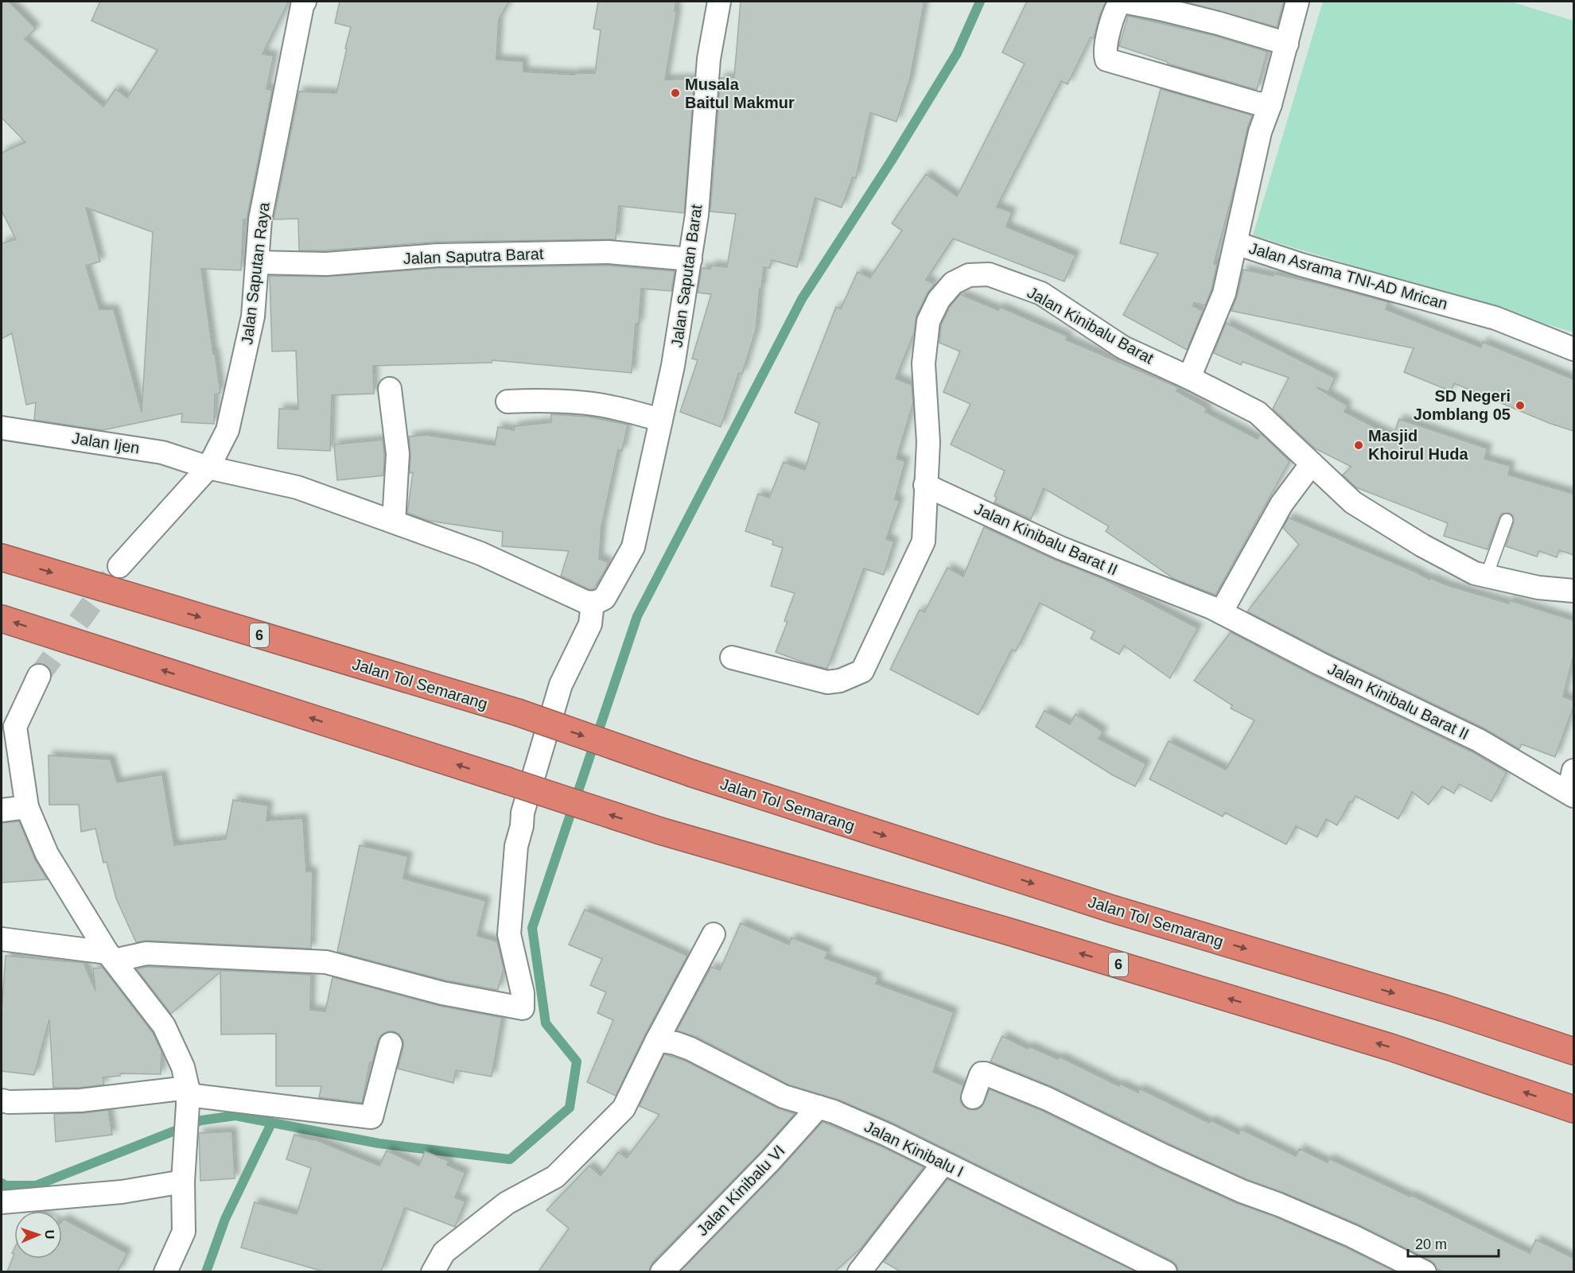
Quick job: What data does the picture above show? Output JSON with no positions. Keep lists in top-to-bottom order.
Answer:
{
  "streets": {
    "highway": ["6", "Jalan Tol Semarang"],
    "street": [
      "Jalan Saputra Barat",
      "Jalan Saputan Raya",
      "Jalan Saputan Barat",
      "Jalan Asrama TNI-AD Mrican",
      "Jalan Kinibalu Barat",
      "Jalan Ijen",
      "Jalan Kinibalu Barat II",
      "Jalan Kinibalu I",
      "Jalan Kinibalu VI"
    ]
  },
  "crossings": [
    ["Jalan Saputra Barat", "Jalan Saputan Raya"],
    ["Jalan Saputra Barat", "Jalan Saputan Barat"],
    ["Jalan Saputan Raya", "Jalan Ijen"],
    ["Jalan Saputan Barat", "Jalan Ijen"],
    ["Jalan Kinibalu Barat", "Jalan Kinibalu Barat II"],
    ["Jalan Kinibalu I", "Jalan Kinibalu VI"]
  ],
  "places": ["Musala Baitul Makmur", "SD Negeri Jomblang 05", "Masjid Khoirul Huda"],
  "scale_bar": "20 m",
  "north": "right"
}
